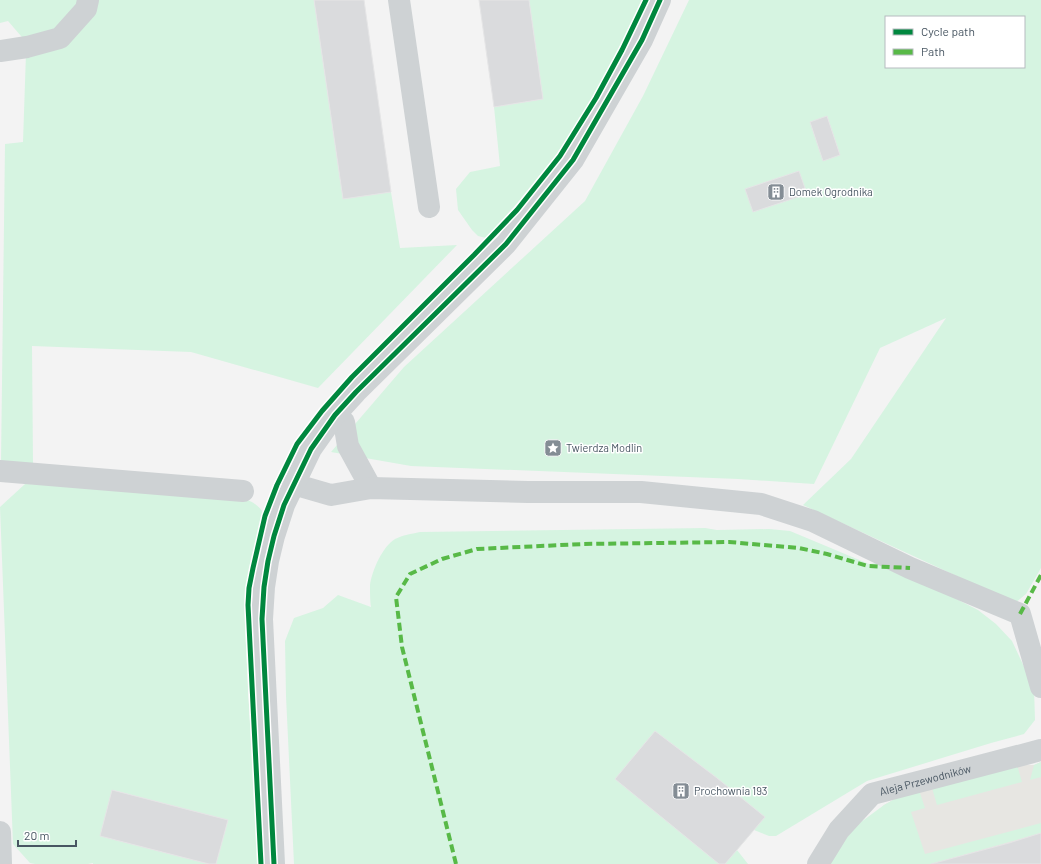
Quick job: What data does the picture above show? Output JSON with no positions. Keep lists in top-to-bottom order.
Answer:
{
  "streets": {
    "street": ["Aleja Przewodników"]
  },
  "places": {
    "building": ["Domek Ogrodnika", "Prochownia 193"],
    "place": ["Twierdza Modlin"]
  },
  "legend": ["Cycle path", "Path"],
  "scale_bar": "20 m"
}
